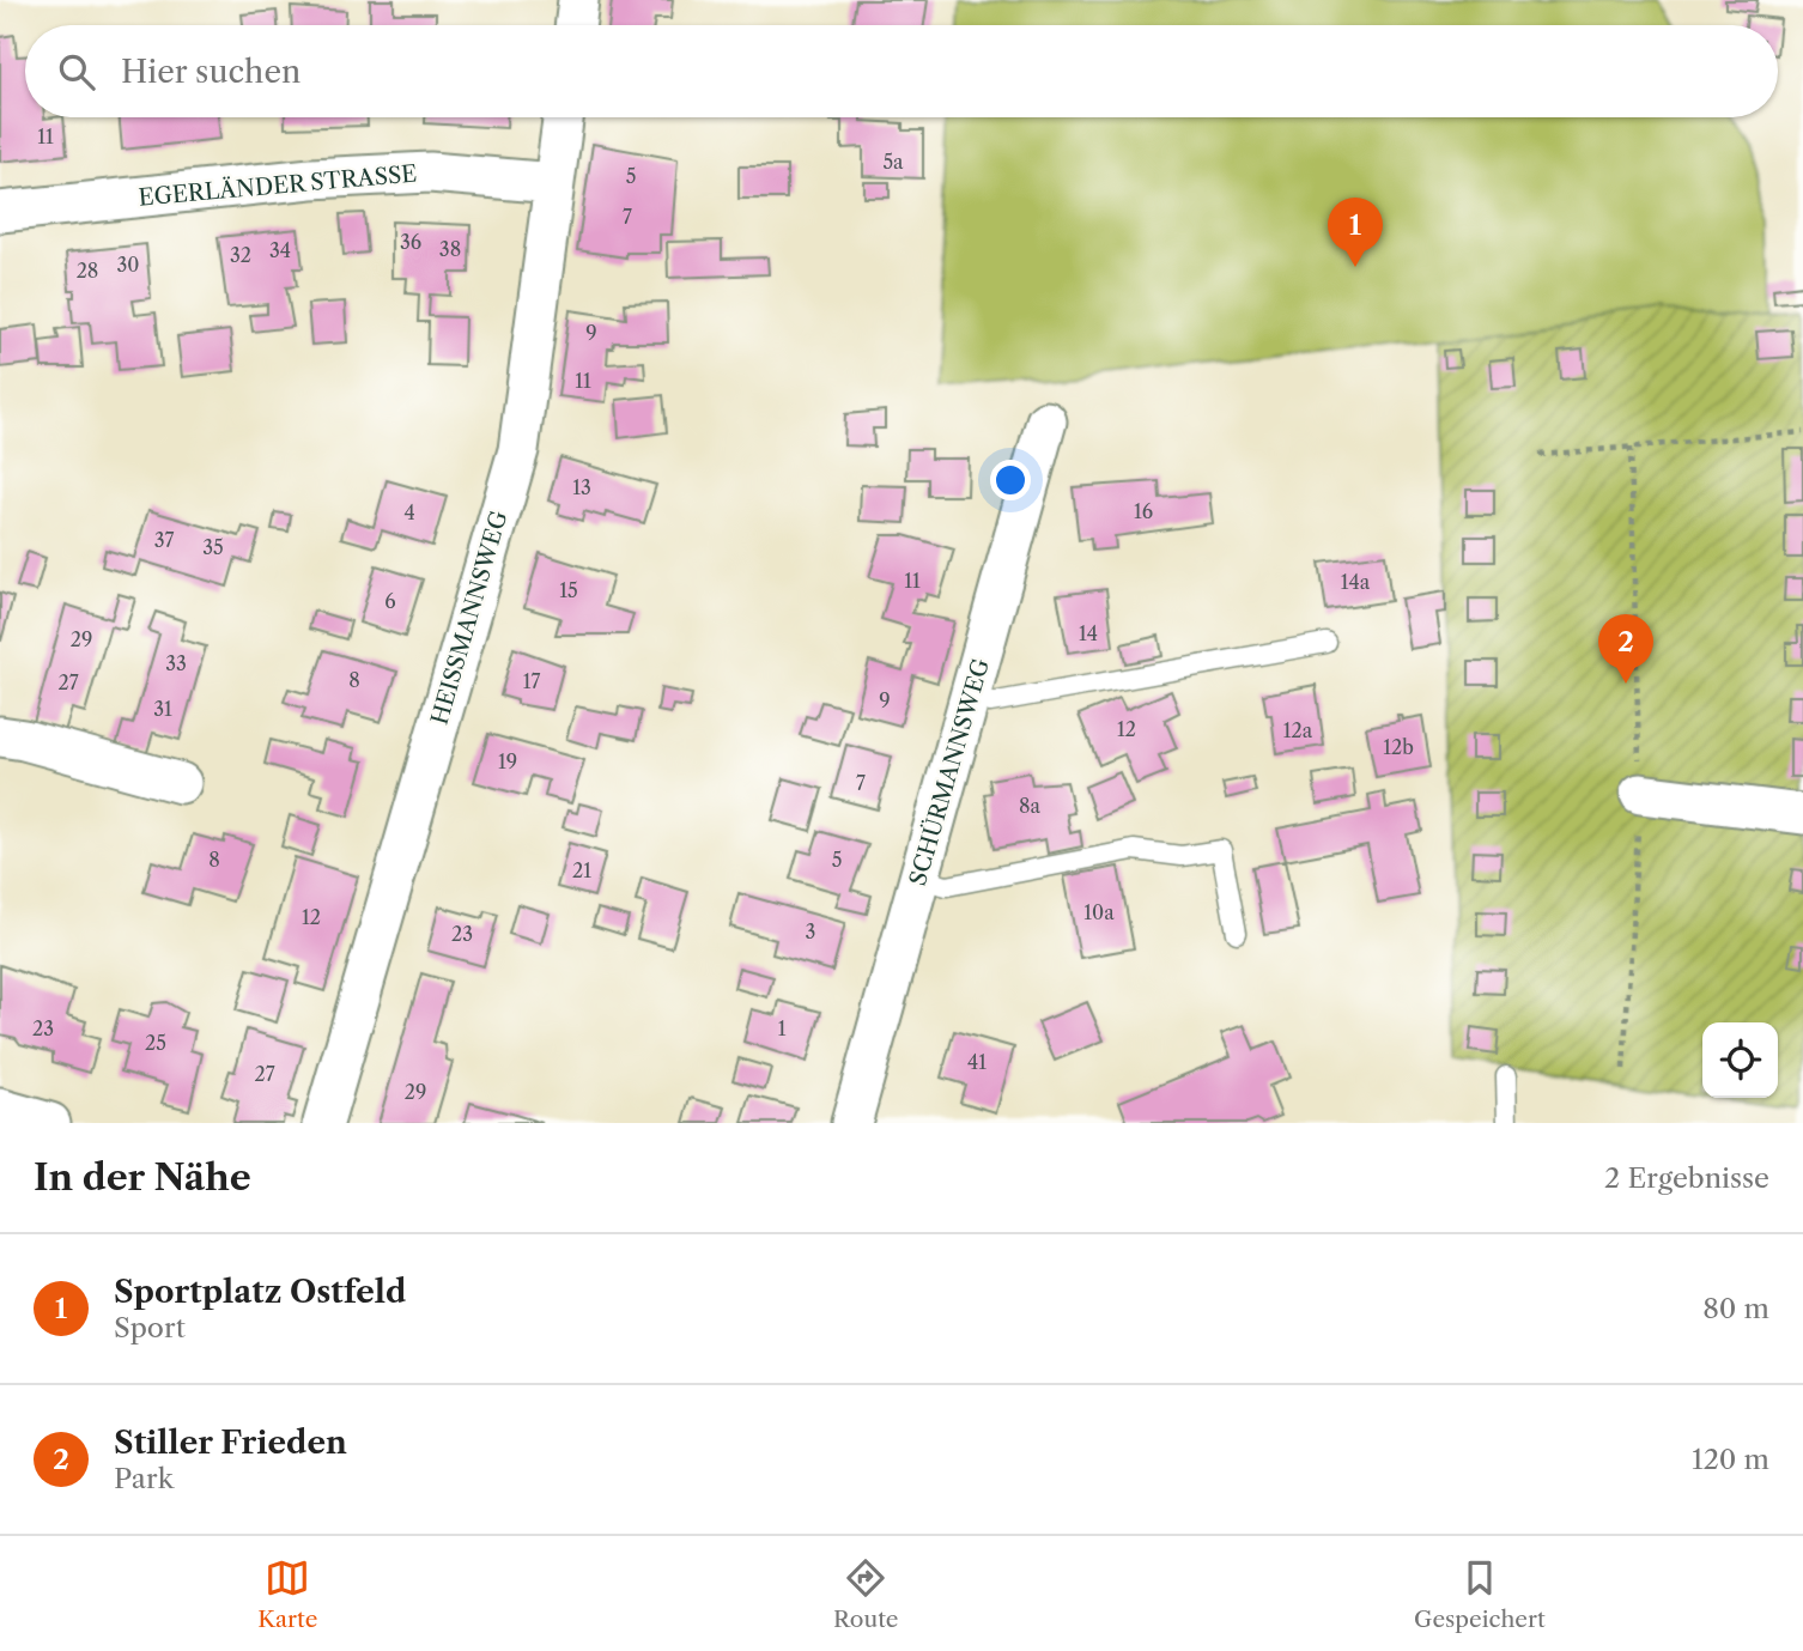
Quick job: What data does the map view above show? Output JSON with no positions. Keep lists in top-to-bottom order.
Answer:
{
  "streets": {
    "street": ["EGERLÄNDER STRASSE", "HEISSMANNSWEG", "SCHÜRMANNSWEG"]
  },
  "crossings": [
    ["EGERLÄNDER STRASSE", "HEISSMANNSWEG"]
  ],
  "house_numbers": [
    "11",
    "5a",
    "5",
    "7",
    "36",
    "38",
    "34",
    "32",
    "30",
    "28",
    "9",
    "11",
    "13",
    "16",
    "4",
    "37",
    "35",
    "11",
    "14a",
    "15",
    "6",
    "14",
    "29",
    "33",
    "8",
    "17",
    "27",
    "9",
    "31",
    "12",
    "12a",
    "12b",
    "19",
    "7",
    "8a",
    "8",
    "5",
    "21",
    "10a",
    "12",
    "3",
    "23",
    "23",
    "1",
    "25",
    "41",
    "27",
    "29"
  ],
  "page": {
    "search": "Hier suchen",
    "pins": ["1", "2"],
    "heading": ["In der Nähe", "2 Ergebnisse"],
    "list": [
      {
        "mark": "1",
        "name": "Sportplatz Ostfeld",
        "note": "Sport",
        "value": "80 m"
      },
      {
        "mark": "2",
        "name": "Stiller Frieden",
        "note": "Park",
        "value": "120 m"
      }
    ],
    "nav": ["Karte", "Route", "Gespeichert"]
  }
}
